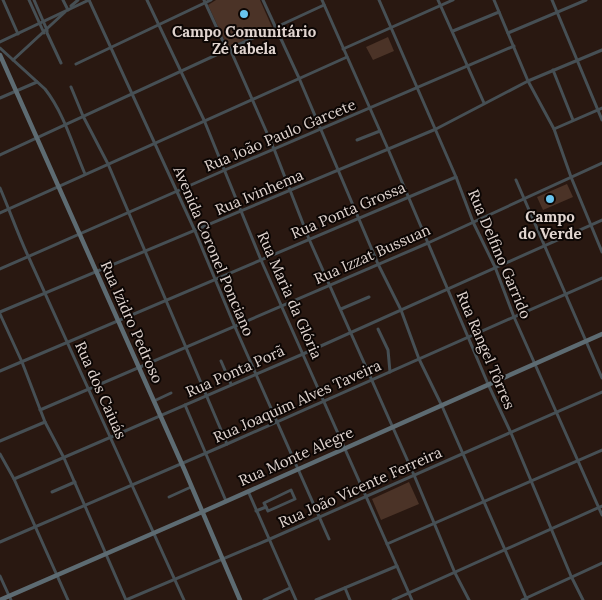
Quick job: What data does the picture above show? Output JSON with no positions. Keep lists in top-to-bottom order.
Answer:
{
  "streets": {
    "street": [
      "Rua João Paulo Garcete",
      "Rua Ivinhema",
      "Rua Ponta Grossa",
      "Avenida Coronel Ponciano",
      "Rua Izzat Bussuan",
      "Rua Delfino Garrido",
      "Rua Maria da Glória",
      "Rua Izidro Pedroso",
      "Rua Rangel Tôrres",
      "Rua Ponta Porã",
      "Rua dos Caiuás",
      "Rua Joaquim Alves Taveira",
      "Rua Monte Alegre",
      "Rua João Vicente Ferreira"
    ]
  },
  "crossings": [
    ["Rua João Paulo Garcete", "Avenida Coronel Ponciano"],
    ["Rua João Paulo Garcete", "Rua Delfino Garrido"],
    ["Rua João Paulo Garcete", "Rua Maria da Glória"],
    ["Rua João Paulo Garcete", "Rua Izidro Pedroso"],
    ["Rua João Paulo Garcete", "Rua Rangel Tôrres"],
    ["Rua João Paulo Garcete", "Rua dos Caiuás"],
    ["Rua Ivinhema", "Avenida Coronel Ponciano"],
    ["Rua Ivinhema", "Rua Delfino Garrido"],
    ["Rua Ivinhema", "Rua Maria da Glória"],
    ["Rua Ivinhema", "Rua Izidro Pedroso"],
    ["Rua Ivinhema", "Rua Rangel Tôrres"],
    ["Rua Ivinhema", "Rua dos Caiuás"],
    ["Rua Ponta Grossa", "Avenida Coronel Ponciano"],
    ["Rua Ponta Grossa", "Rua Delfino Garrido"],
    ["Rua Ponta Grossa", "Rua Maria da Glória"],
    ["Rua Ponta Grossa", "Rua Izidro Pedroso"],
    ["Rua Ponta Grossa", "Rua Rangel Tôrres"],
    ["Rua Ponta Grossa", "Rua dos Caiuás"],
    ["Avenida Coronel Ponciano", "Rua Izzat Bussuan"],
    ["Avenida Coronel Ponciano", "Rua Ponta Porã"],
    ["Avenida Coronel Ponciano", "Rua Joaquim Alves Taveira"],
    ["Avenida Coronel Ponciano", "Rua Monte Alegre"],
    ["Avenida Coronel Ponciano", "Rua João Vicente Ferreira"],
    ["Rua Izzat Bussuan", "Rua Delfino Garrido"],
    ["Rua Izzat Bussuan", "Rua Maria da Glória"],
    ["Rua Izzat Bussuan", "Rua Izidro Pedroso"],
    ["Rua Izzat Bussuan", "Rua Rangel Tôrres"],
    ["Rua Izzat Bussuan", "Rua dos Caiuás"],
    ["Rua Delfino Garrido", "Rua Ponta Porã"],
    ["Rua Delfino Garrido", "Rua Joaquim Alves Taveira"],
    ["Rua Delfino Garrido", "Rua Monte Alegre"],
    ["Rua Delfino Garrido", "Rua João Vicente Ferreira"],
    ["Rua Maria da Glória", "Rua Ponta Porã"],
    ["Rua Maria da Glória", "Rua Joaquim Alves Taveira"],
    ["Rua Maria da Glória", "Rua Monte Alegre"],
    ["Rua Maria da Glória", "Rua João Vicente Ferreira"],
    ["Rua Izidro Pedroso", "Rua Ponta Porã"],
    ["Rua Izidro Pedroso", "Rua Joaquim Alves Taveira"],
    ["Rua Izidro Pedroso", "Rua Monte Alegre"],
    ["Rua Izidro Pedroso", "Rua João Vicente Ferreira"],
    ["Rua Rangel Tôrres", "Rua Ponta Porã"],
    ["Rua Rangel Tôrres", "Rua Joaquim Alves Taveira"],
    ["Rua Rangel Tôrres", "Rua Monte Alegre"],
    ["Rua Rangel Tôrres", "Rua João Vicente Ferreira"],
    ["Rua Ponta Porã", "Rua dos Caiuás"],
    ["Rua dos Caiuás", "Rua Joaquim Alves Taveira"],
    ["Rua dos Caiuás", "Rua Monte Alegre"],
    ["Rua dos Caiuás", "Rua João Vicente Ferreira"]
  ],
  "places": ["Campo Comunitário Zé tabela", "Campo do Verde"]
}
